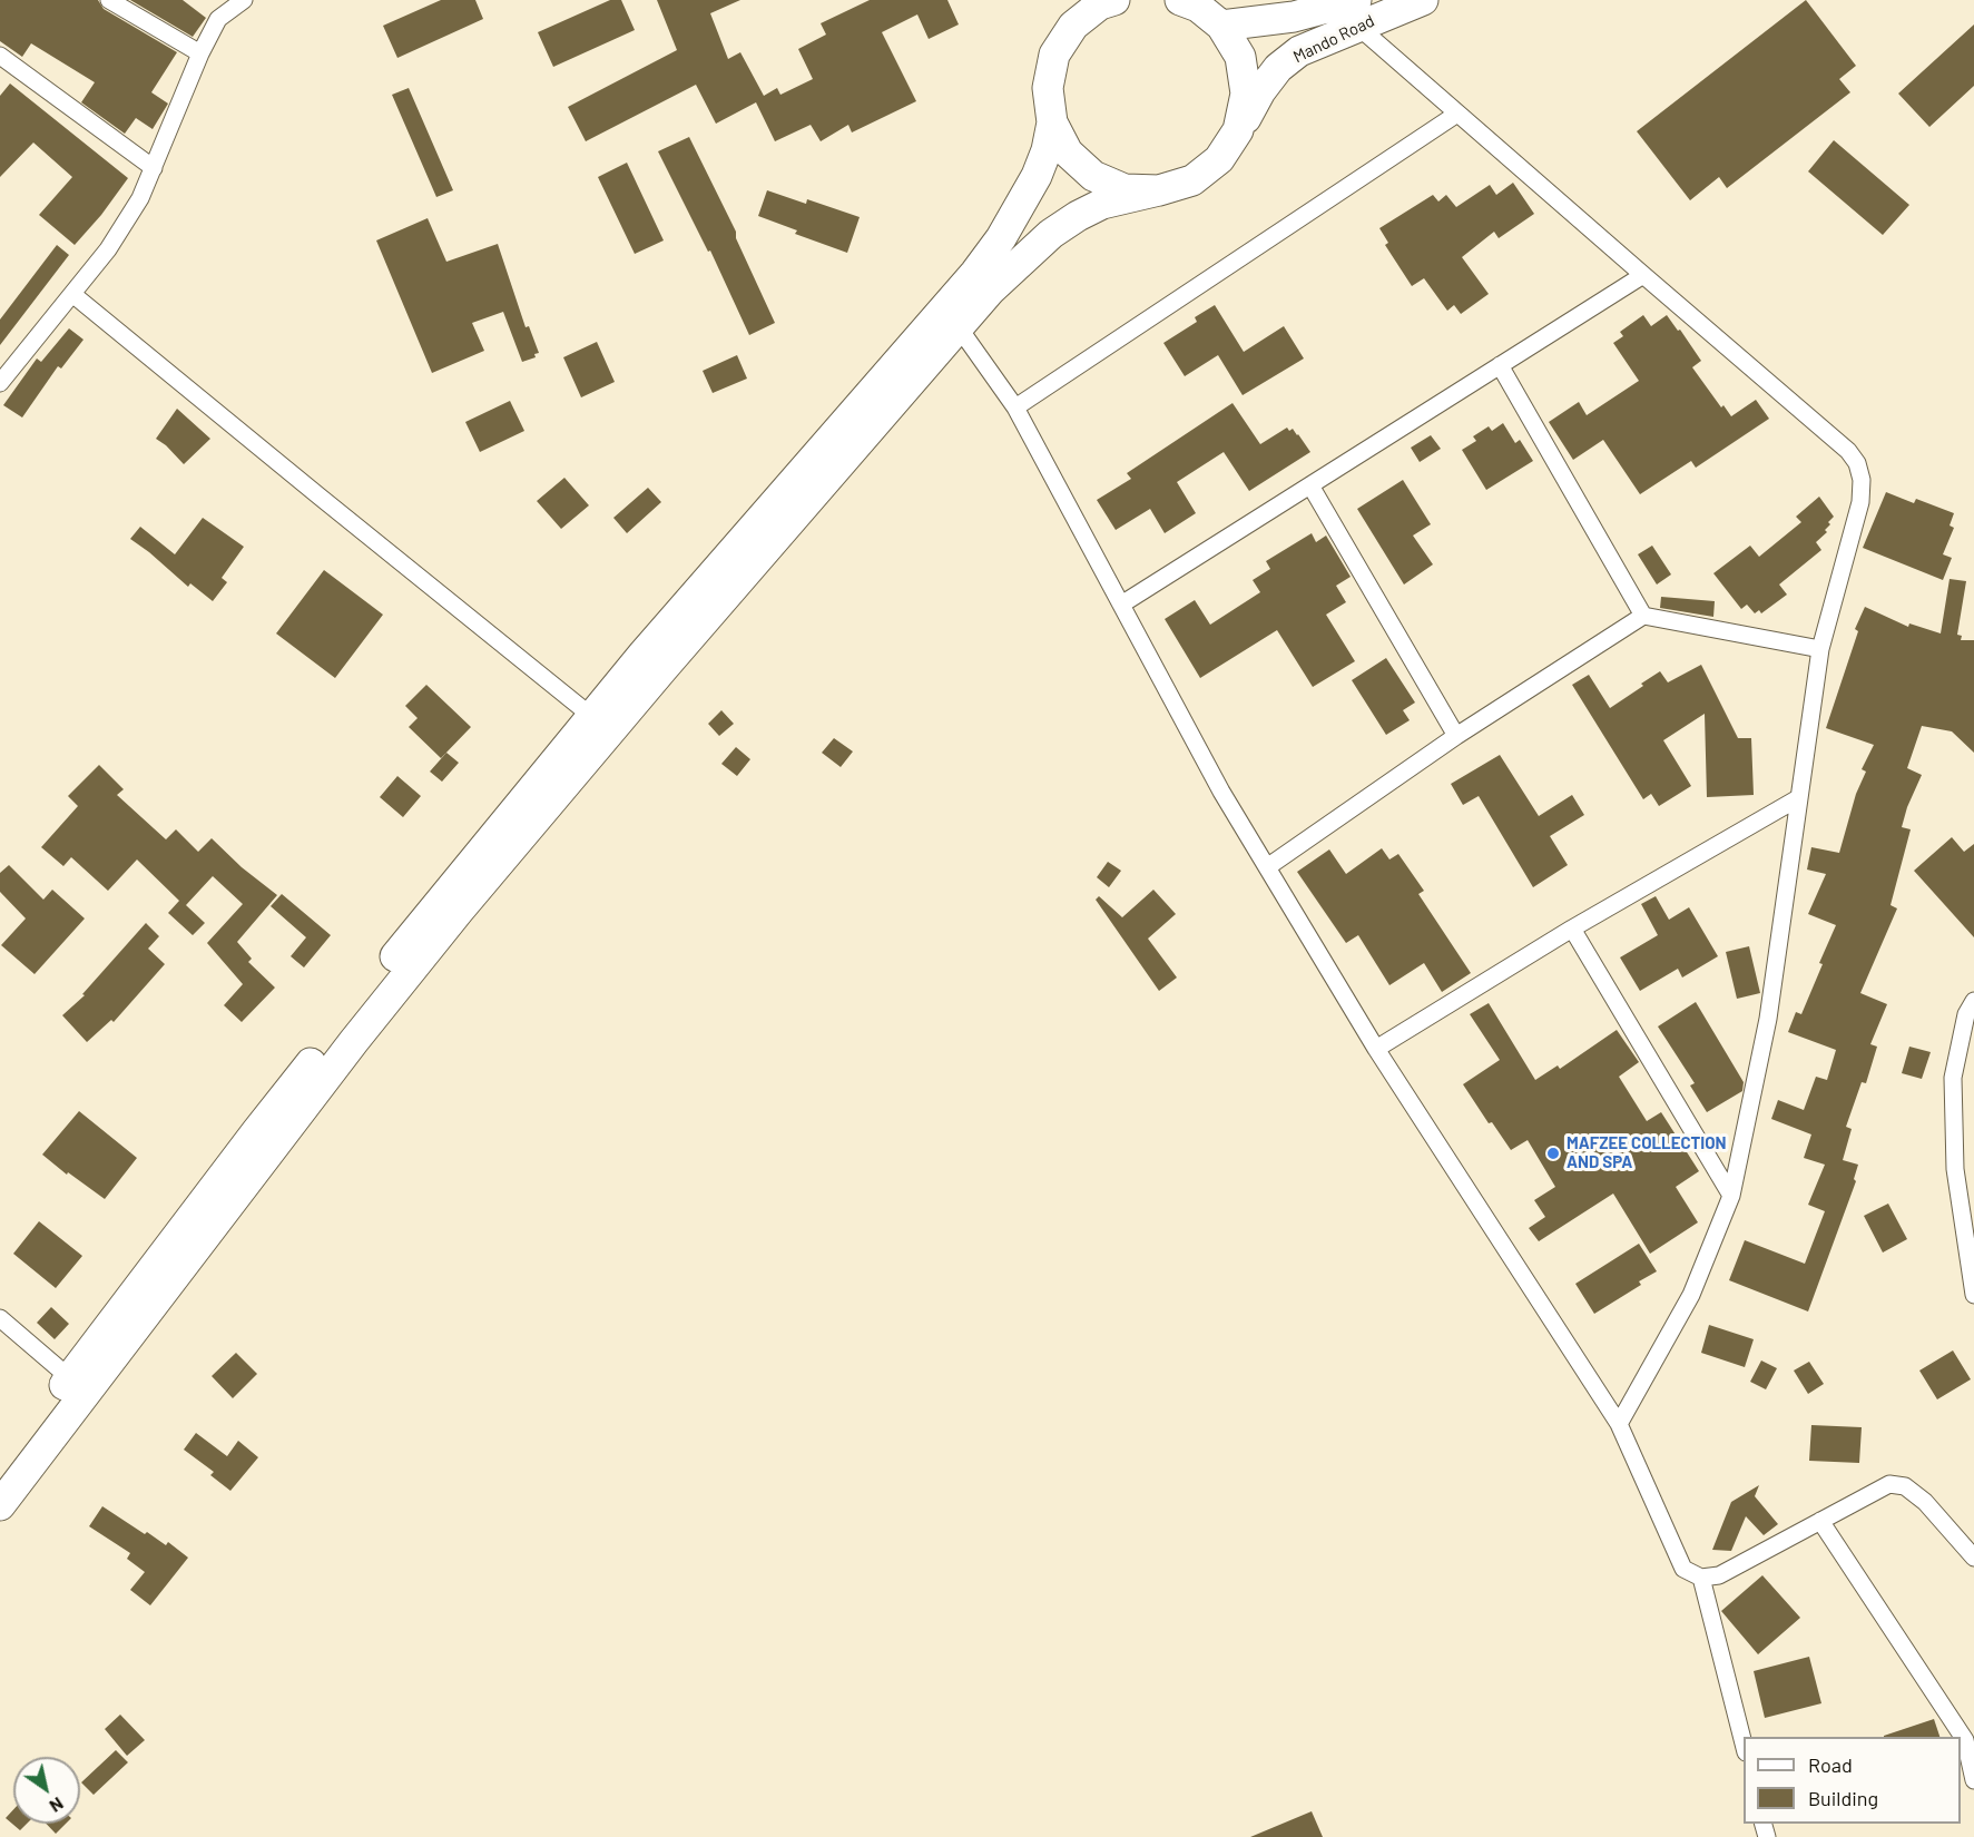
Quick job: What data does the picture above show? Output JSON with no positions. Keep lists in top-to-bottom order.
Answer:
{
  "streets": {
    "highway": ["Mando Road"]
  },
  "places": ["MAFZEE COLLECTION AND SPA"],
  "legend": ["Road", "Building"],
  "north": "bottom right"
}
